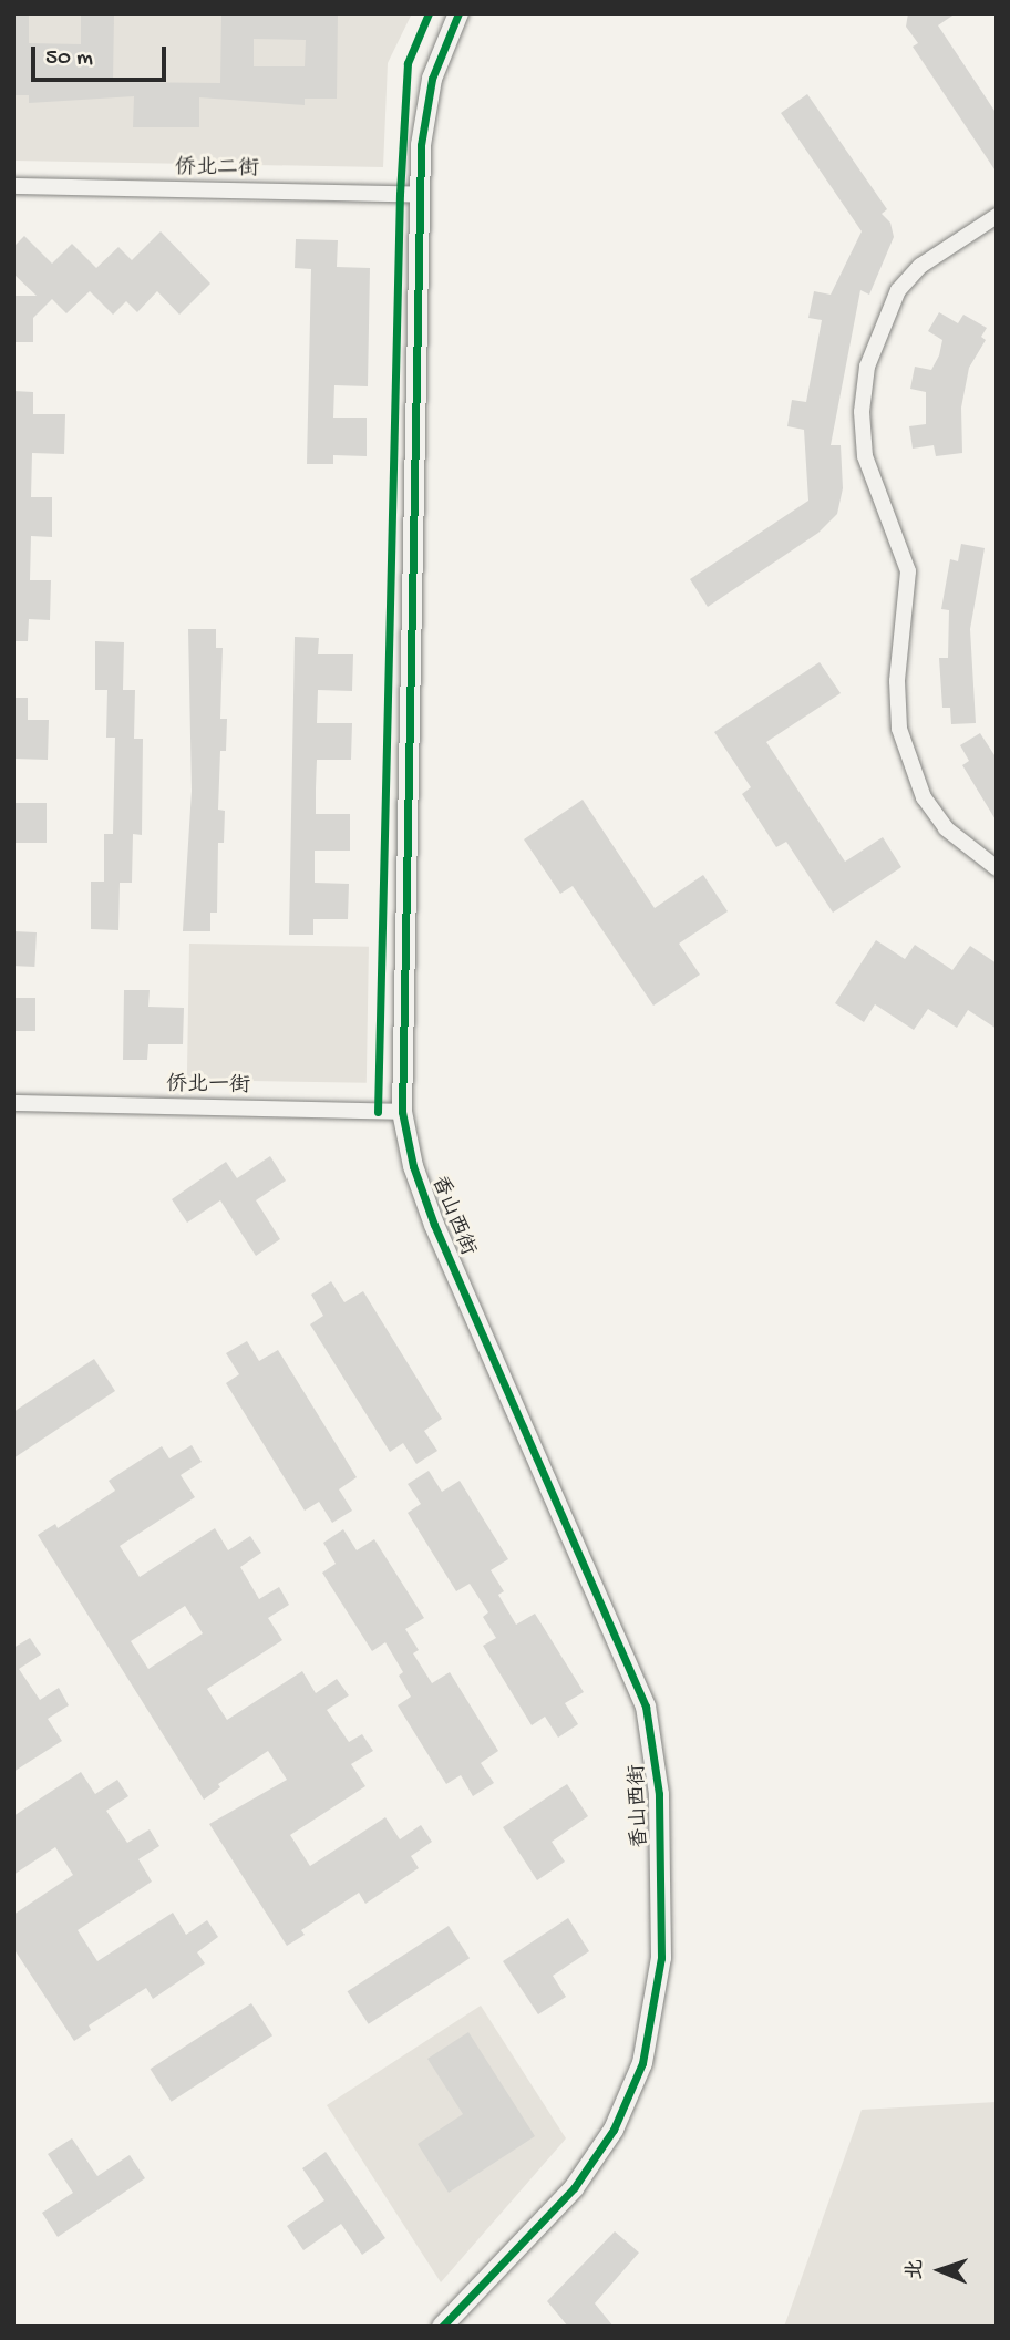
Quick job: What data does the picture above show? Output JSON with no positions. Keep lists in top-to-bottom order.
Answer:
{
  "streets": {
    "street": ["侨北二街", "侨北一街", "香山西街"]
  },
  "crossings": [
    ["侨北二街", "香山西街"],
    ["侨北一街", "香山西街"]
  ],
  "scale_bar": "50 m",
  "north": "left"
}
